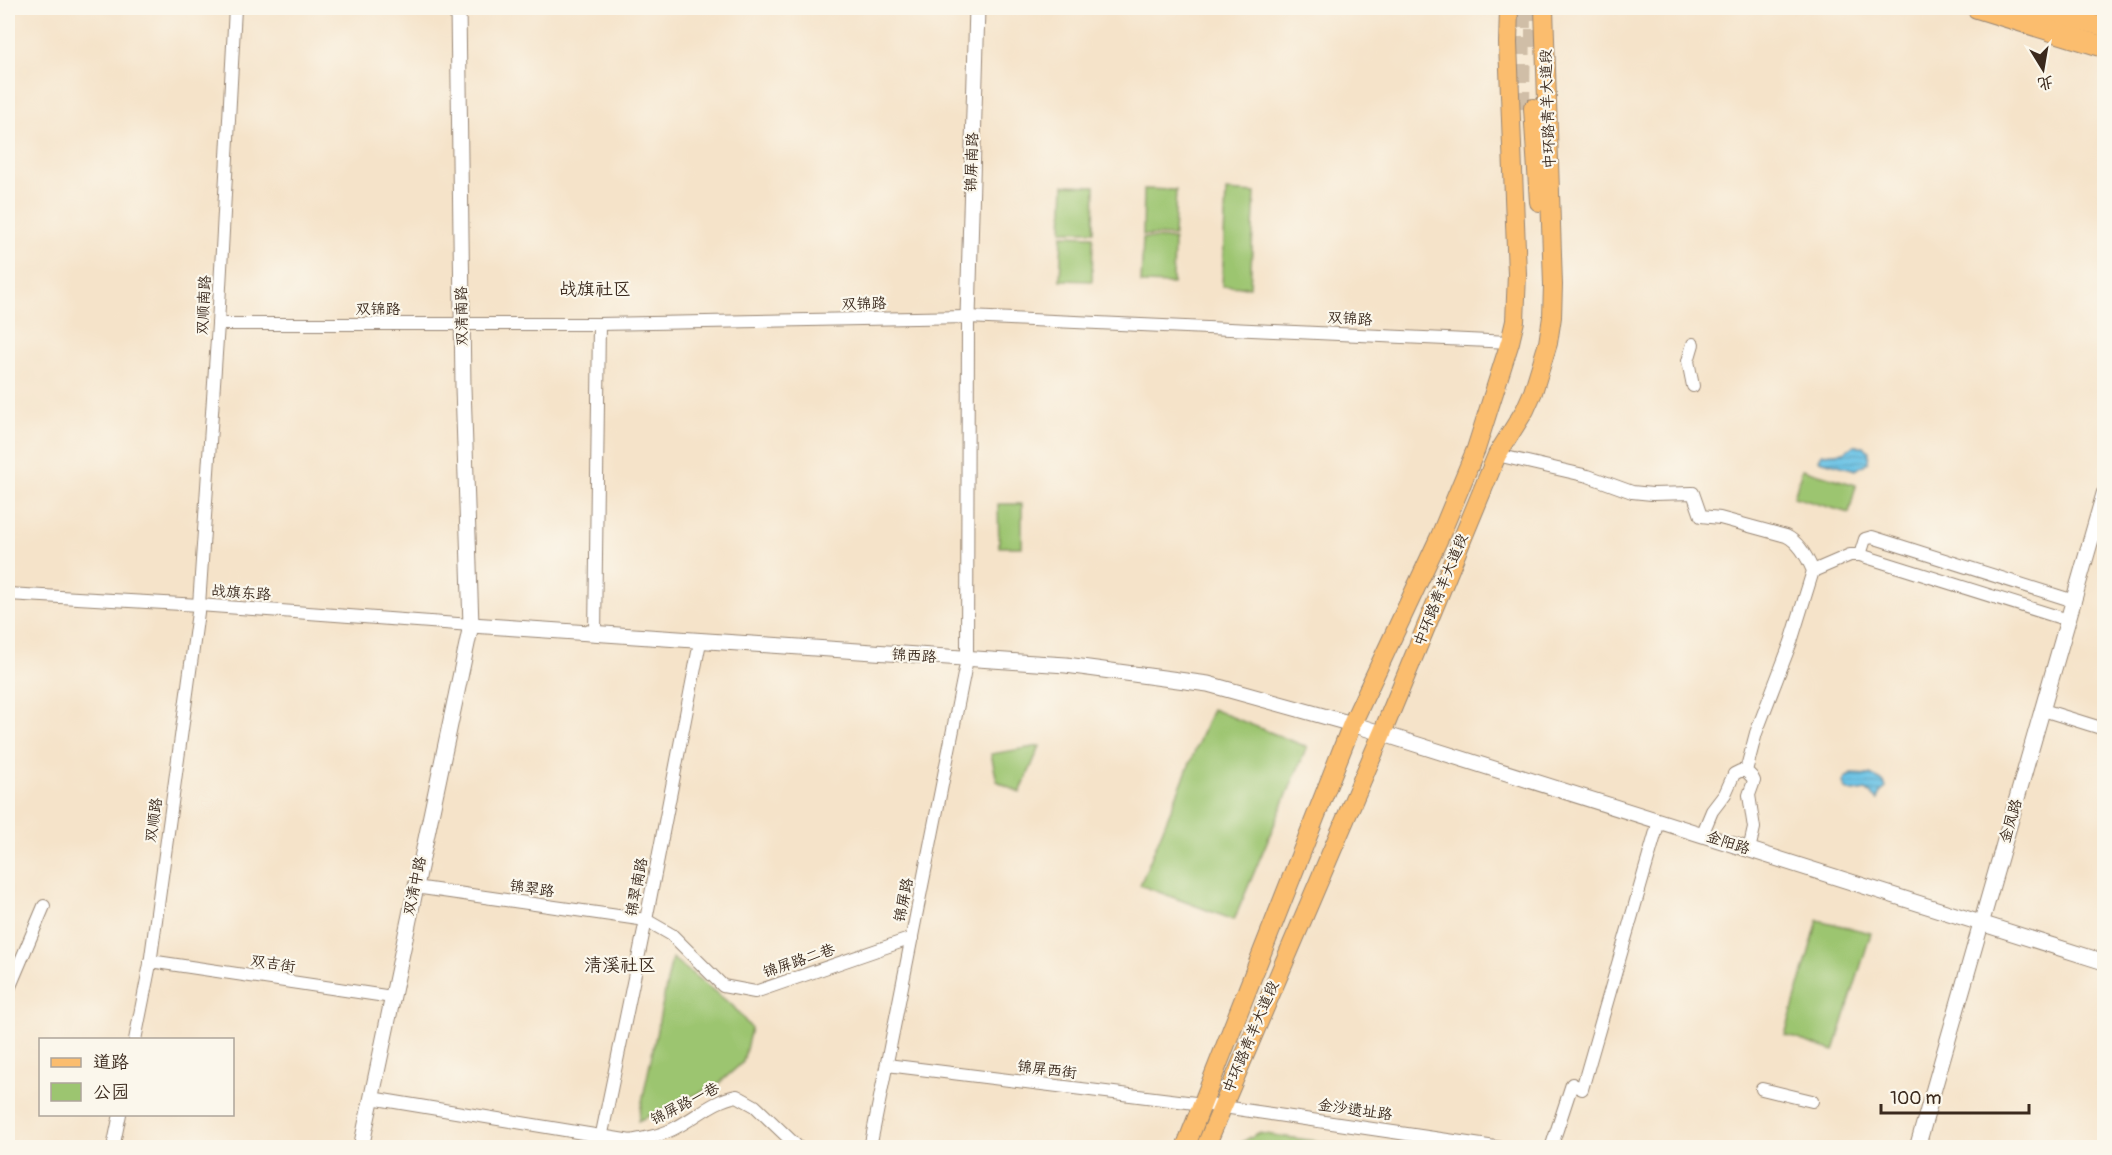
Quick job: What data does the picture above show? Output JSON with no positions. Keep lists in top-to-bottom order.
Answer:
{
  "streets": {
    "main road": ["中环路青羊大道段"],
    "street": [
      "锦屏南路",
      "双锦路",
      "双顺南路",
      "双清南路",
      "战旗东路",
      "锦西路",
      "双顺路",
      "金凤路",
      "金阳路",
      "双清中路",
      "锦翠南路",
      "锦翠路",
      "锦屏路",
      "锦屏路二巷",
      "双吉街",
      "锦屏西街",
      "锦屏路一巷",
      "金沙遗址路"
    ]
  },
  "crossings": [
    ["中环路青羊大道段", "双锦路"],
    ["中环路青羊大道段", "锦西路"],
    ["中环路青羊大道段", "金阳路"],
    ["中环路青羊大道段", "锦屏西街"],
    ["中环路青羊大道段", "金沙遗址路"],
    ["锦屏南路", "双锦路"],
    ["锦屏南路", "锦屏路"],
    ["双锦路", "双顺南路"],
    ["双锦路", "双清南路"],
    ["双锦路", "锦屏路"],
    ["双顺南路", "战旗东路"],
    ["双顺南路", "双顺路"],
    ["双清南路", "战旗东路"],
    ["双清南路", "锦西路"],
    ["双清南路", "双清中路"],
    ["战旗东路", "锦西路"],
    ["战旗东路", "双顺路"],
    ["战旗东路", "双清中路"],
    ["锦西路", "金阳路"],
    ["锦西路", "双清中路"],
    ["锦西路", "锦翠南路"],
    ["锦西路", "锦屏路"],
    ["双顺路", "双吉街"],
    ["金凤路", "金阳路"],
    ["双清中路", "锦翠路"],
    ["双清中路", "双吉街"],
    ["锦翠南路", "锦翠路"],
    ["锦翠南路", "锦屏路二巷"],
    ["锦翠南路", "锦屏路一巷"],
    ["锦翠路", "锦屏路二巷"],
    ["锦屏路", "锦屏路二巷"],
    ["锦屏路", "锦屏西街"],
    ["锦屏西街", "金沙遗址路"]
  ],
  "districts": ["战旗社区", "清溪社区"],
  "legend": ["道路", "公园"],
  "scale_bar": "100 m",
  "north": "bottom"
}
